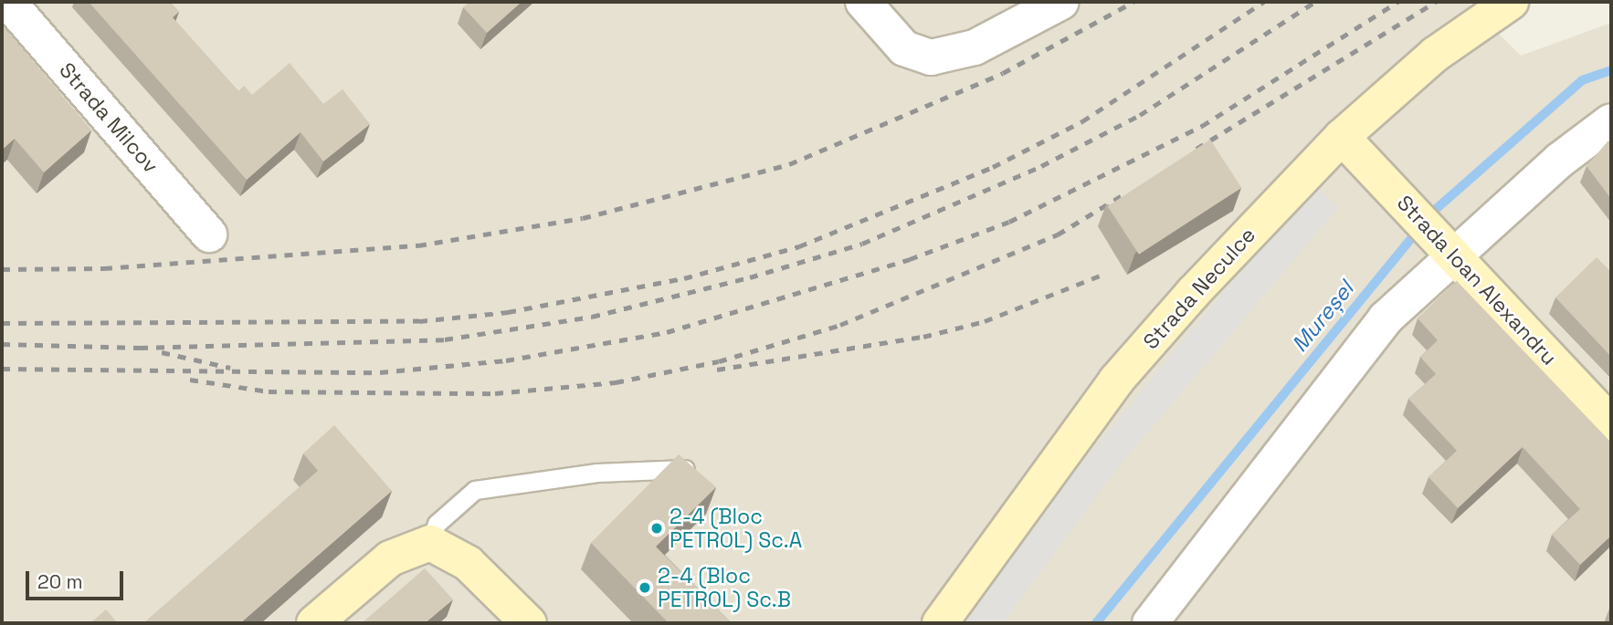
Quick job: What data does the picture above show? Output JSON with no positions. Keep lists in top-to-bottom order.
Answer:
{
  "streets": {
    "street": ["Strada Milcov", "Strada Ioan Alexandru", "Strada Neculce"]
  },
  "crossings": [
    ["Strada Ioan Alexandru", "Strada Neculce"]
  ],
  "water": ["Mureșel"],
  "places": ["2-4 (Bloc PETROL) Sc.A", "2-4 (Bloc PETROL) Sc.B"],
  "scale_bar": "20 m"
}
